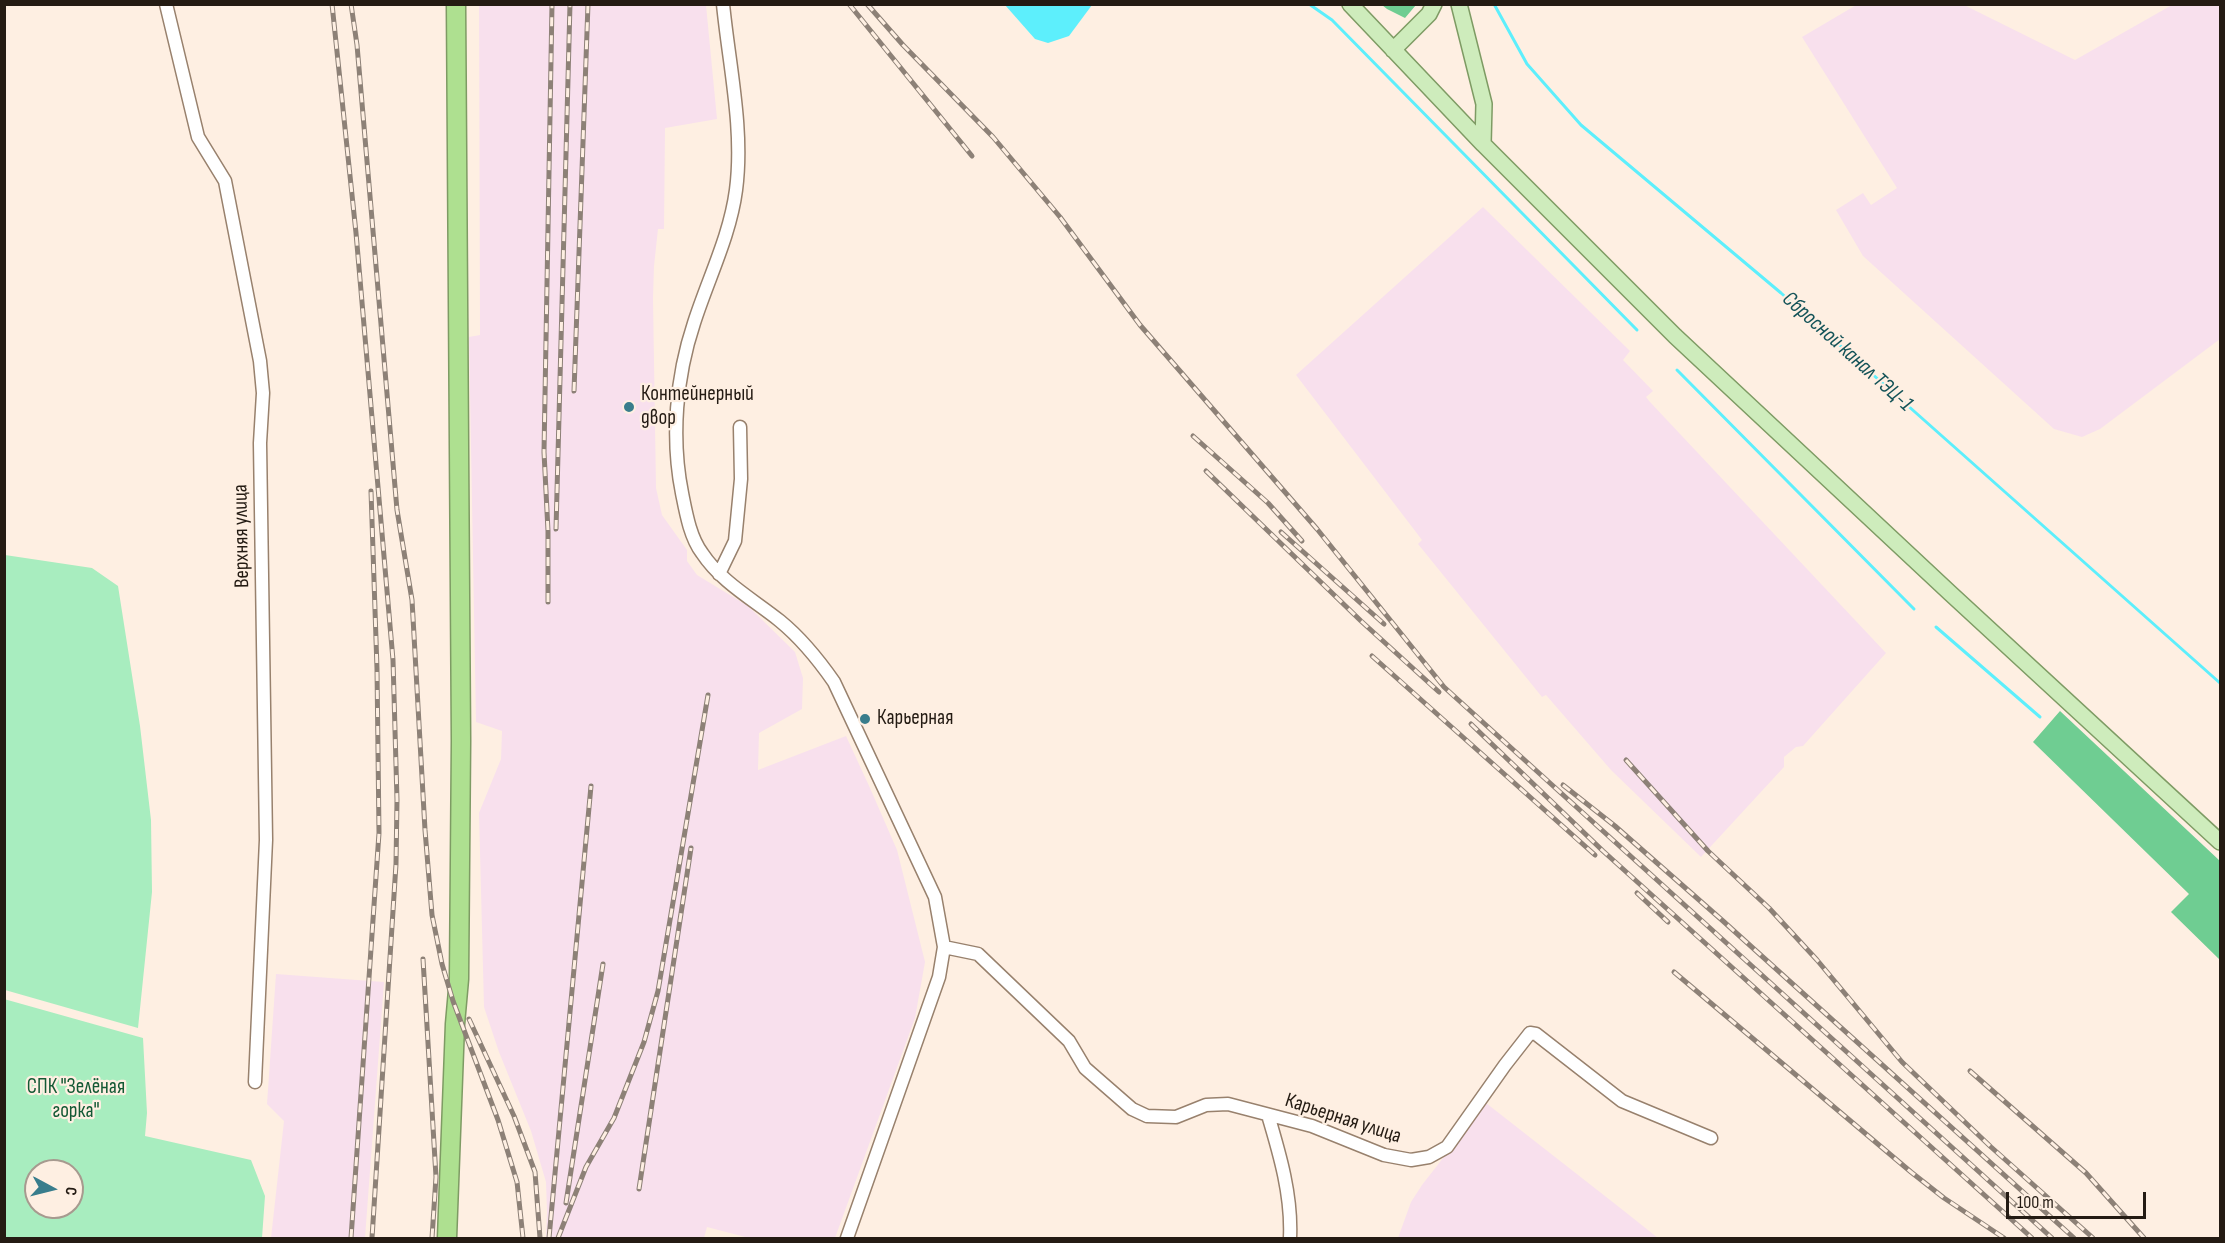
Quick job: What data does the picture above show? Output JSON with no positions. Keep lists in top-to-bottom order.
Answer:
{
  "streets": {
    "street": ["Верхняя улица", "Карьерная улица"]
  },
  "water": ["Сбросной канал ТЭЦ-1"],
  "parks": ["СПК \"Зелёная горка\""],
  "places": ["Контейнерный двор", "Карьерная"],
  "scale_bar": "100 m",
  "north": "right"
}
